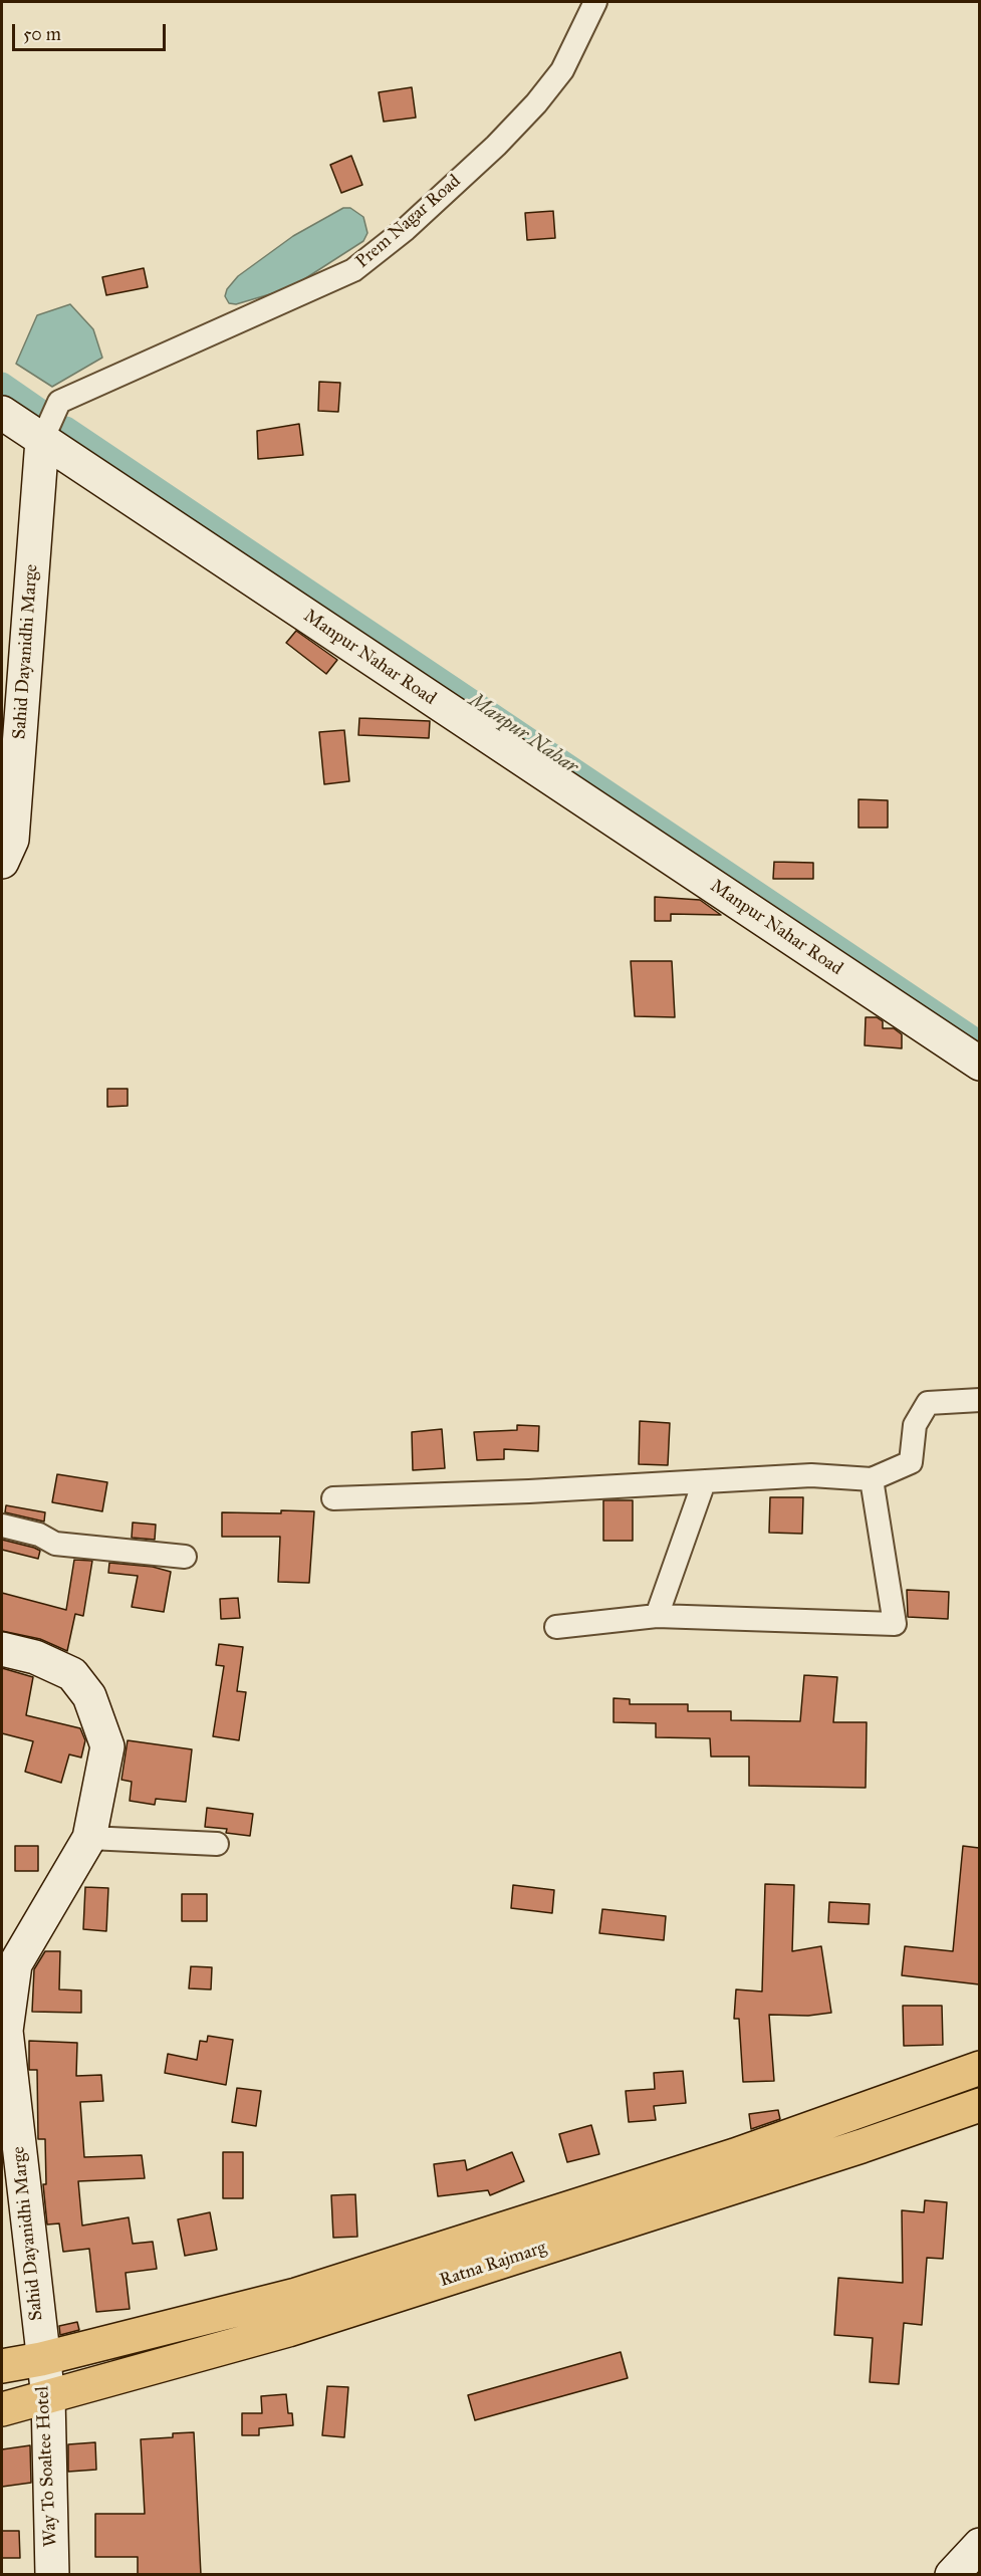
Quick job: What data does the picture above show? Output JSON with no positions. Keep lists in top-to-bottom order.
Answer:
{
  "streets": {
    "highway": ["Ratna Rajmarg"],
    "street": [
      "Prem Nagar Road",
      "Sahid Dayanidhi Marge",
      "Manpur Nahar Road",
      "Way To Soaltee Hotel"
    ]
  },
  "crossings": [
    ["Prem Nagar Road", "Sahid Dayanidhi Marge"],
    ["Prem Nagar Road", "Manpur Nahar Road"],
    ["Sahid Dayanidhi Marge", "Manpur Nahar Road"],
    ["Sahid Dayanidhi Marge", "Ratna Rajmarg"],
    ["Sahid Dayanidhi Marge", "Way To Soaltee Hotel"],
    ["Ratna Rajmarg", "Way To Soaltee Hotel"]
  ],
  "water": ["Manpur Nahar"],
  "scale_bar": "50 m"
}
